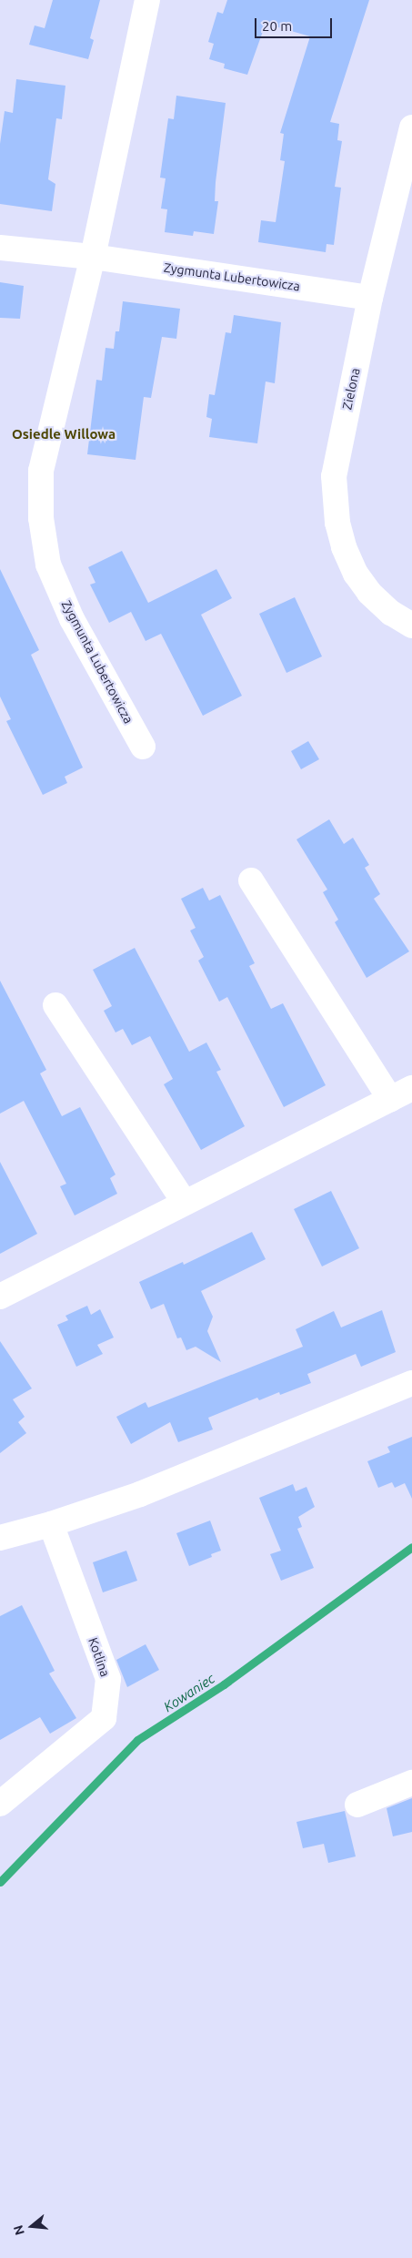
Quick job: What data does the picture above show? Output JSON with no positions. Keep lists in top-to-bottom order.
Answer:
{
  "streets": {
    "street": ["Zygmunta Lubertowicza", "Zielona", "Kotlina"]
  },
  "crossings": [
    ["Zygmunta Lubertowicza", "Zielona"]
  ],
  "districts": ["Osiedle Willowa"],
  "water": ["Kowaniec"],
  "scale_bar": "20 m",
  "north": "left"
}
